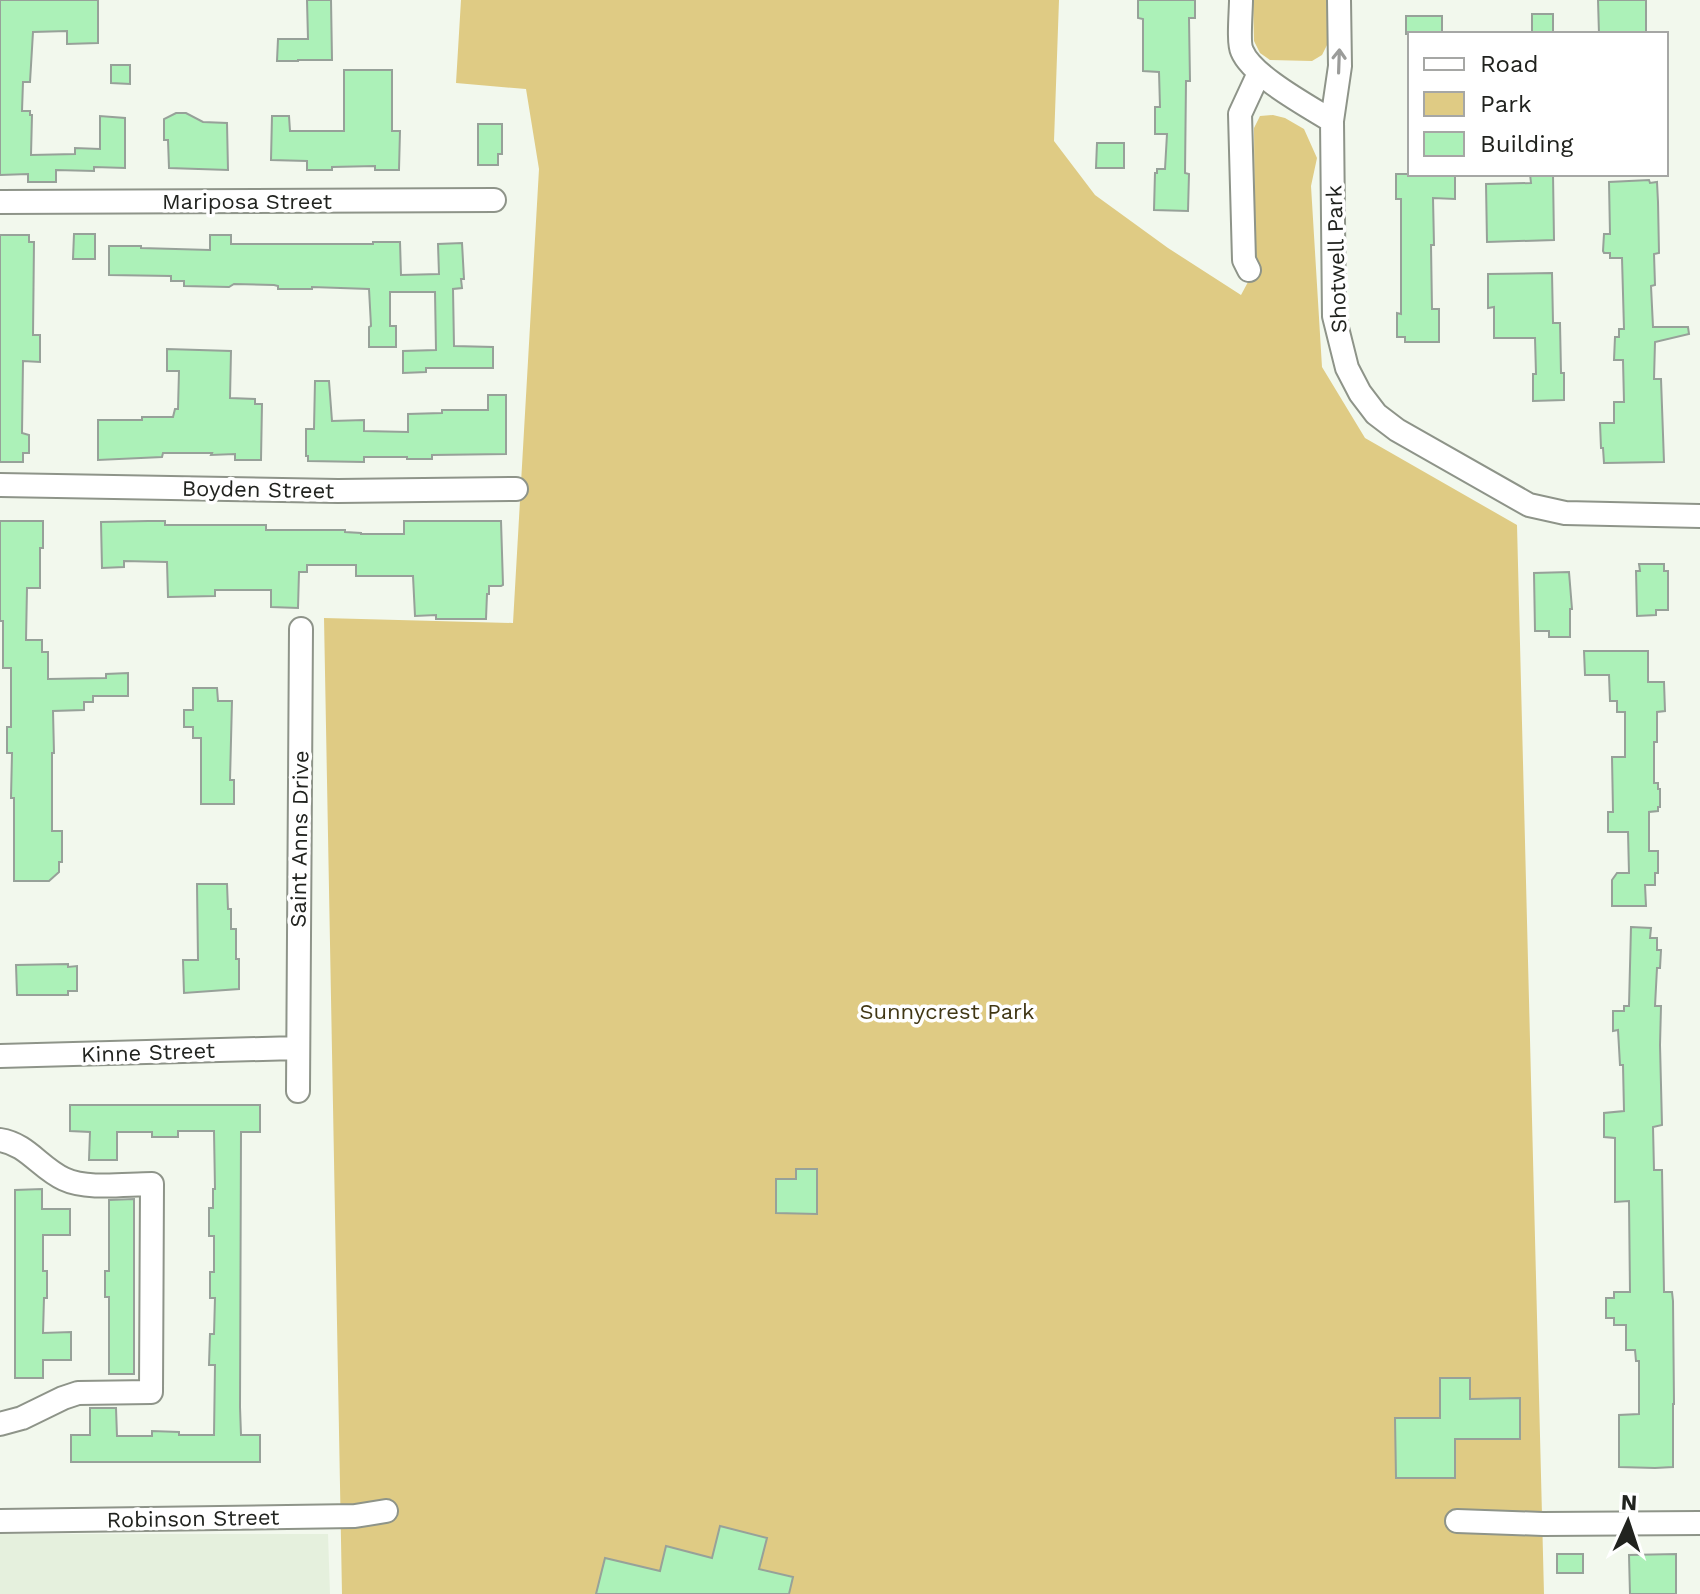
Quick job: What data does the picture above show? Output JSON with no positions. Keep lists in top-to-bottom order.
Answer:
{
  "streets": {
    "street": [
      "Mariposa Street",
      "Shotwell Park",
      "Boyden Street",
      "Saint Anns Drive",
      "Kinne Street",
      "Robinson Street"
    ]
  },
  "crossings": [
    ["Saint Anns Drive", "Kinne Street"]
  ],
  "parks": ["Sunnycrest Park"],
  "legend": ["Road", "Park", "Building"],
  "north": "top"
}
